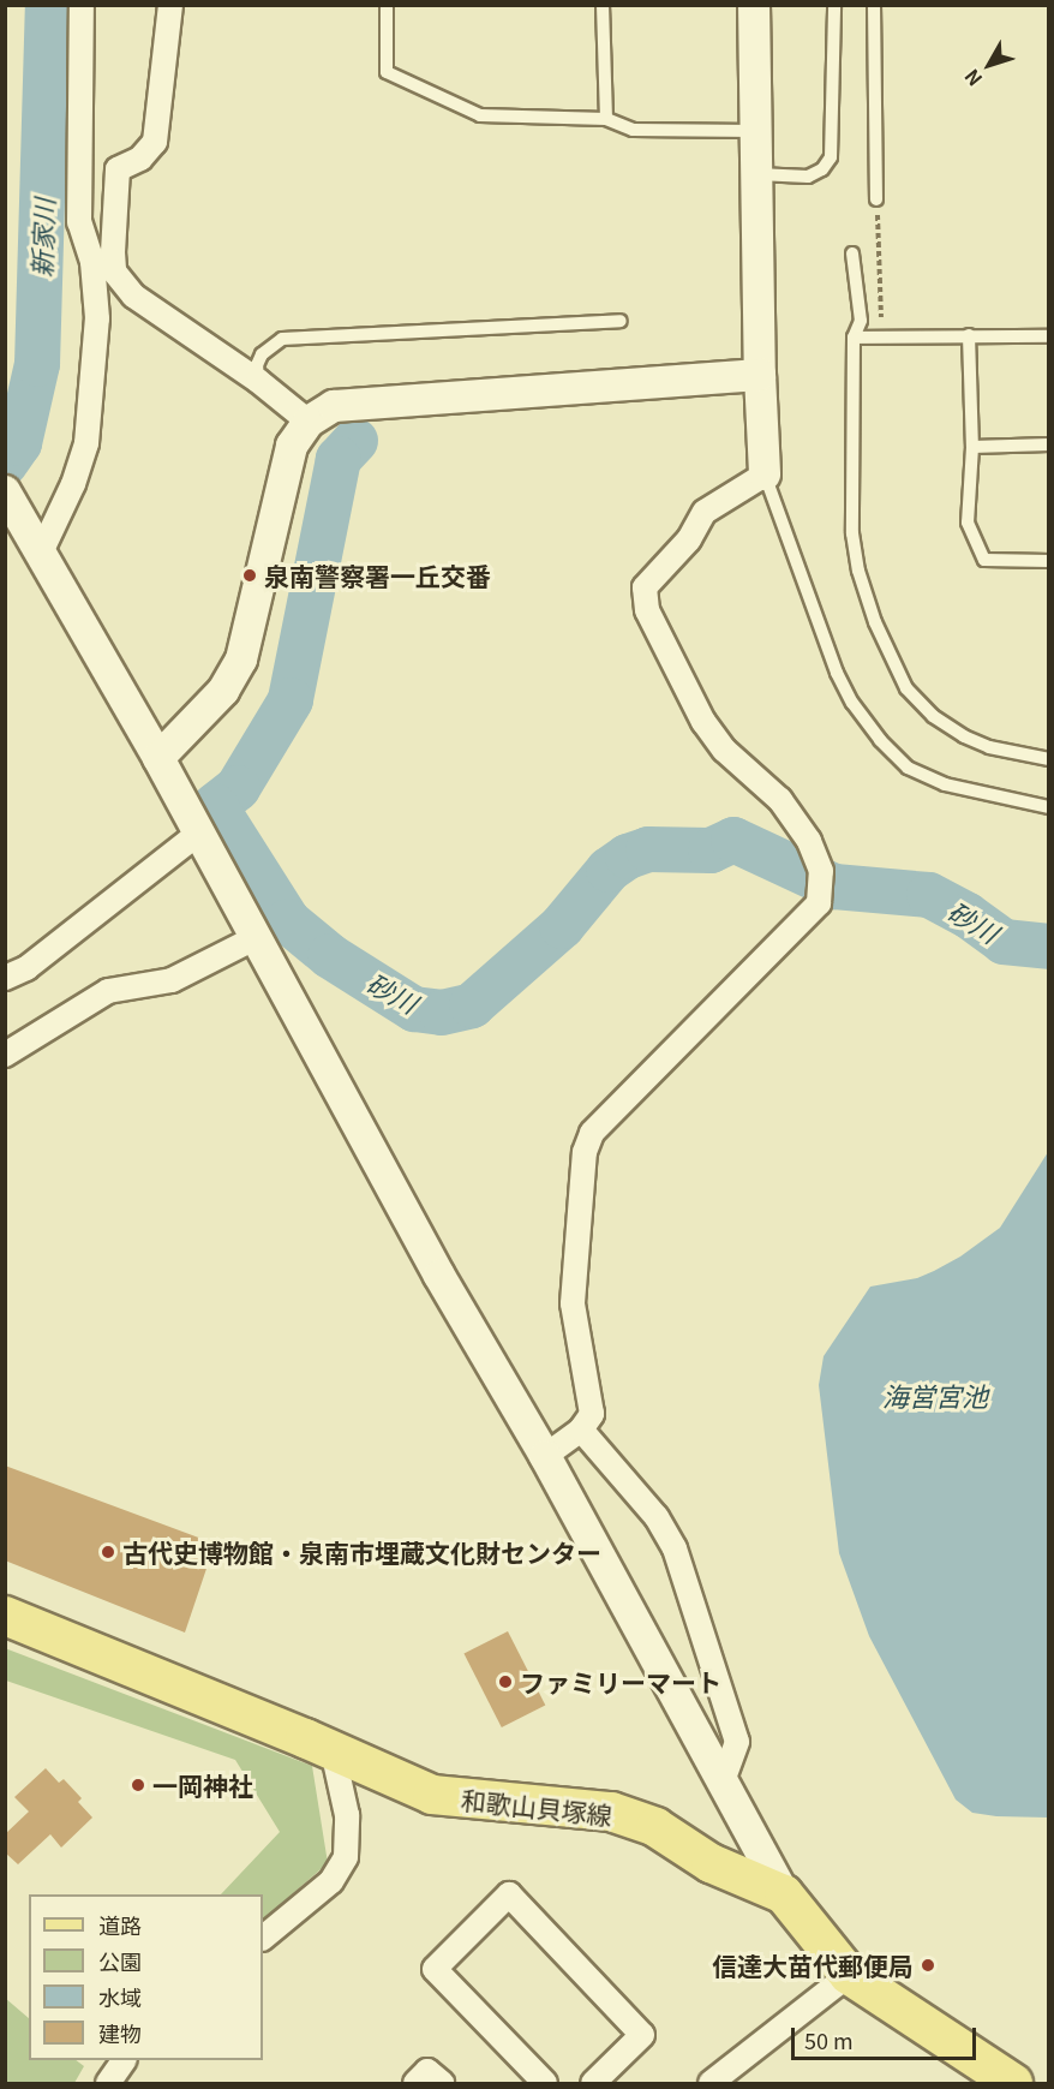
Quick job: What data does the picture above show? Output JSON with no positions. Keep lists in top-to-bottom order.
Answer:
{
  "streets": {
    "main road": ["和歌山貝塚線"]
  },
  "water": ["新家川", "砂川", "海営宮池"],
  "places": [
    "泉南警察署一丘交番",
    "古代史博物館・泉南市埋蔵文化財センター",
    "ファミリーマート",
    "一岡神社",
    "信達大苗代郵便局"
  ],
  "legend": [
    "道路",
    "公園",
    "水域",
    "建物"
  ],
  "scale_bar": "50 m",
  "north": "bottom left"
}
